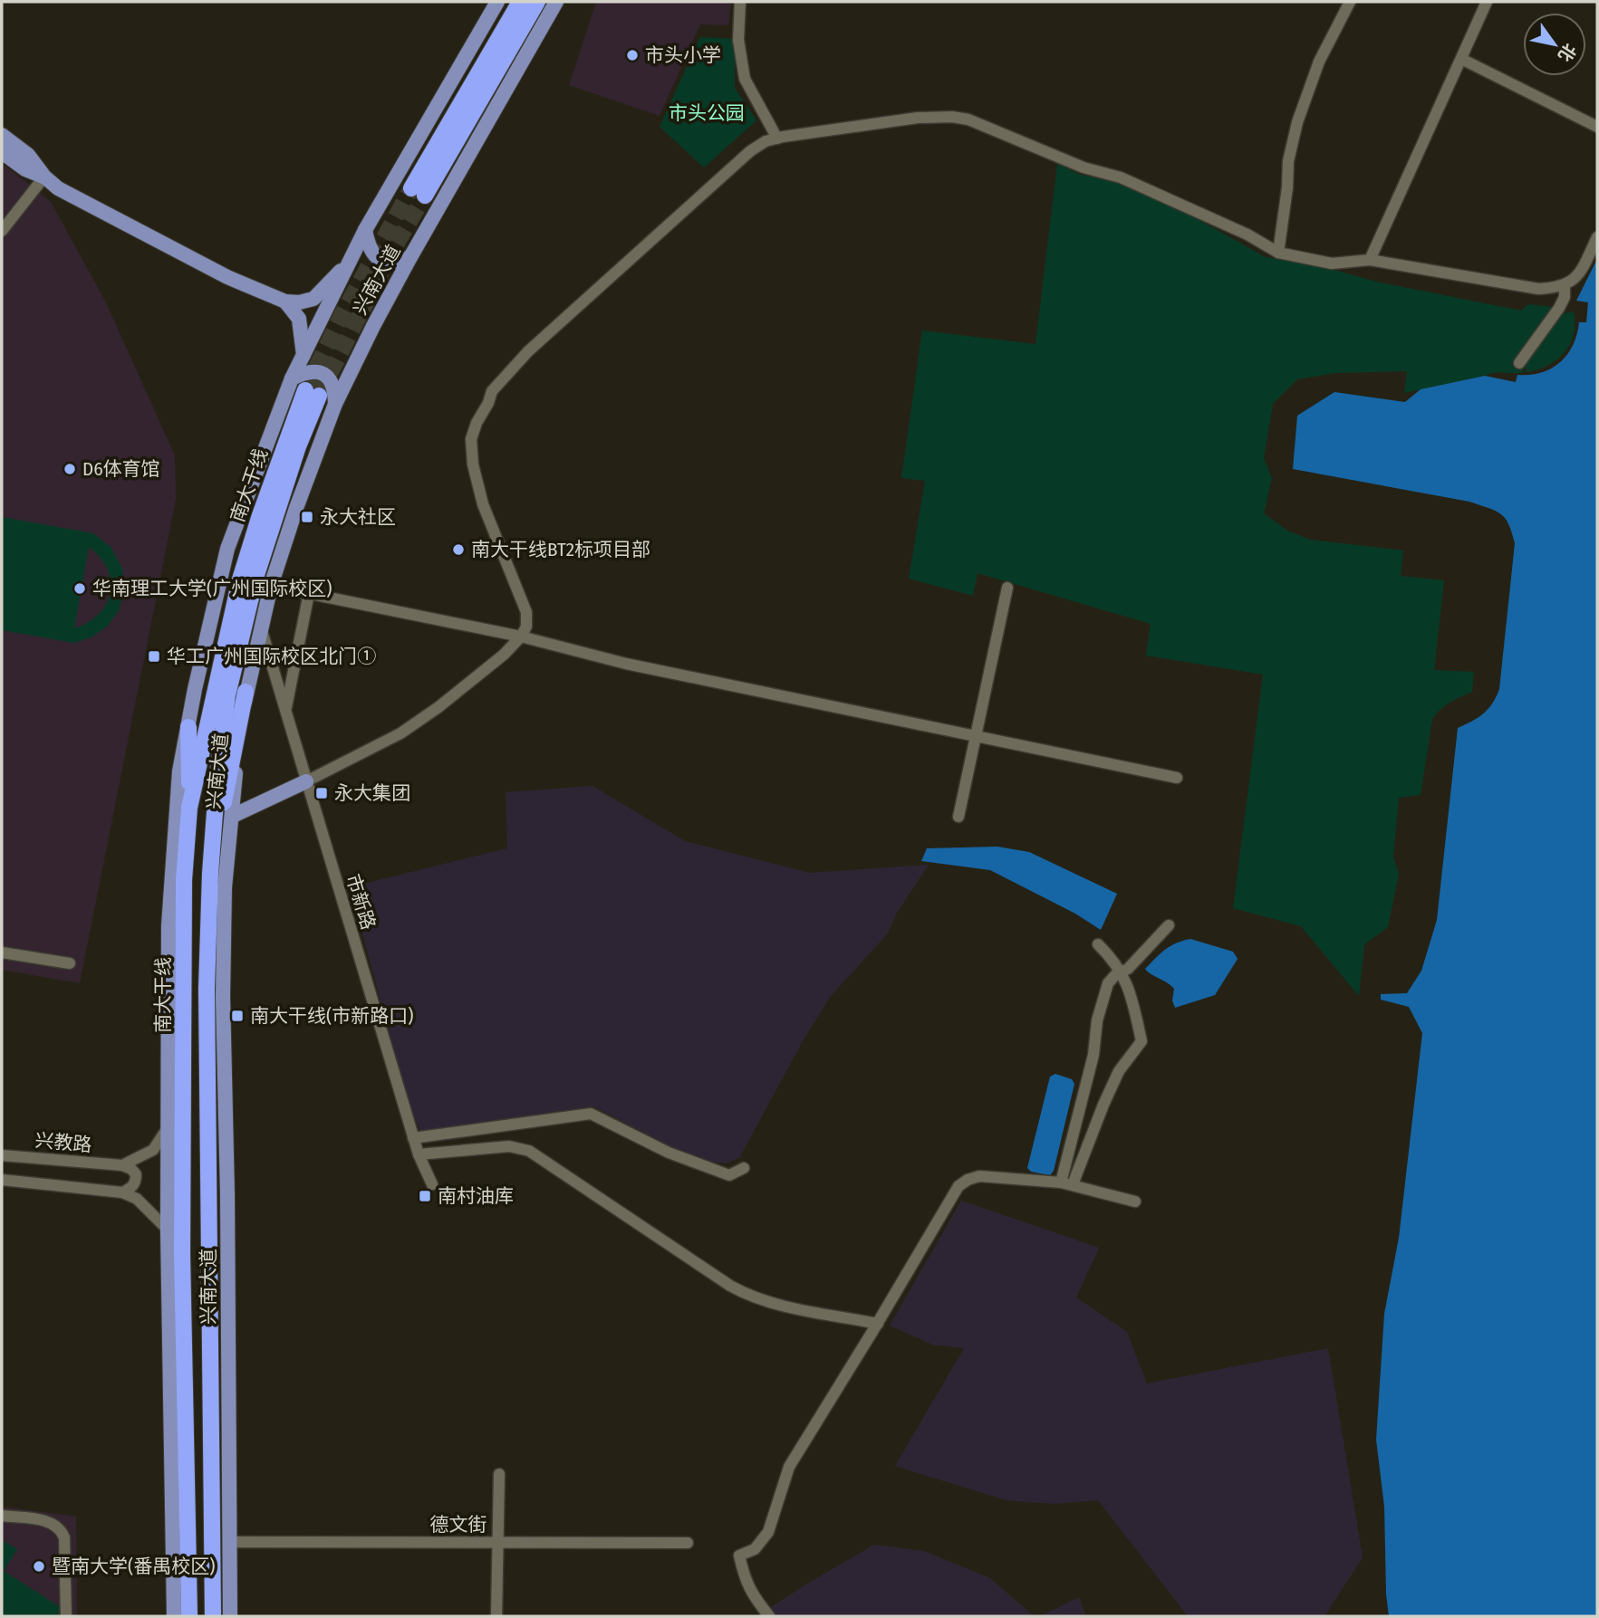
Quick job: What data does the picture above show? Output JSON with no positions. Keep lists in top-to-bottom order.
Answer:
{
  "streets": {
    "highway": ["南大干线"],
    "main road": ["兴南大道"],
    "street": ["市新路", "兴教路", "德文街"]
  },
  "crossings": [
    ["兴南大道", "市新路"],
    ["兴南大道", "德文街"]
  ],
  "parks": ["市头公园"],
  "places": {
    "other": [
      "市头小学",
      "D6体育馆",
      "南大干线BT2标项目部",
      "华南理工大学(广州国际校区)",
      "暨南大学(番禺校区)"
    ],
    "transit": [
      "永大社区",
      "华工广州国际校区北门①",
      "永大集团",
      "南大干线(市新路口)",
      "南村油库"
    ]
  },
  "north": "bottom right"
}
